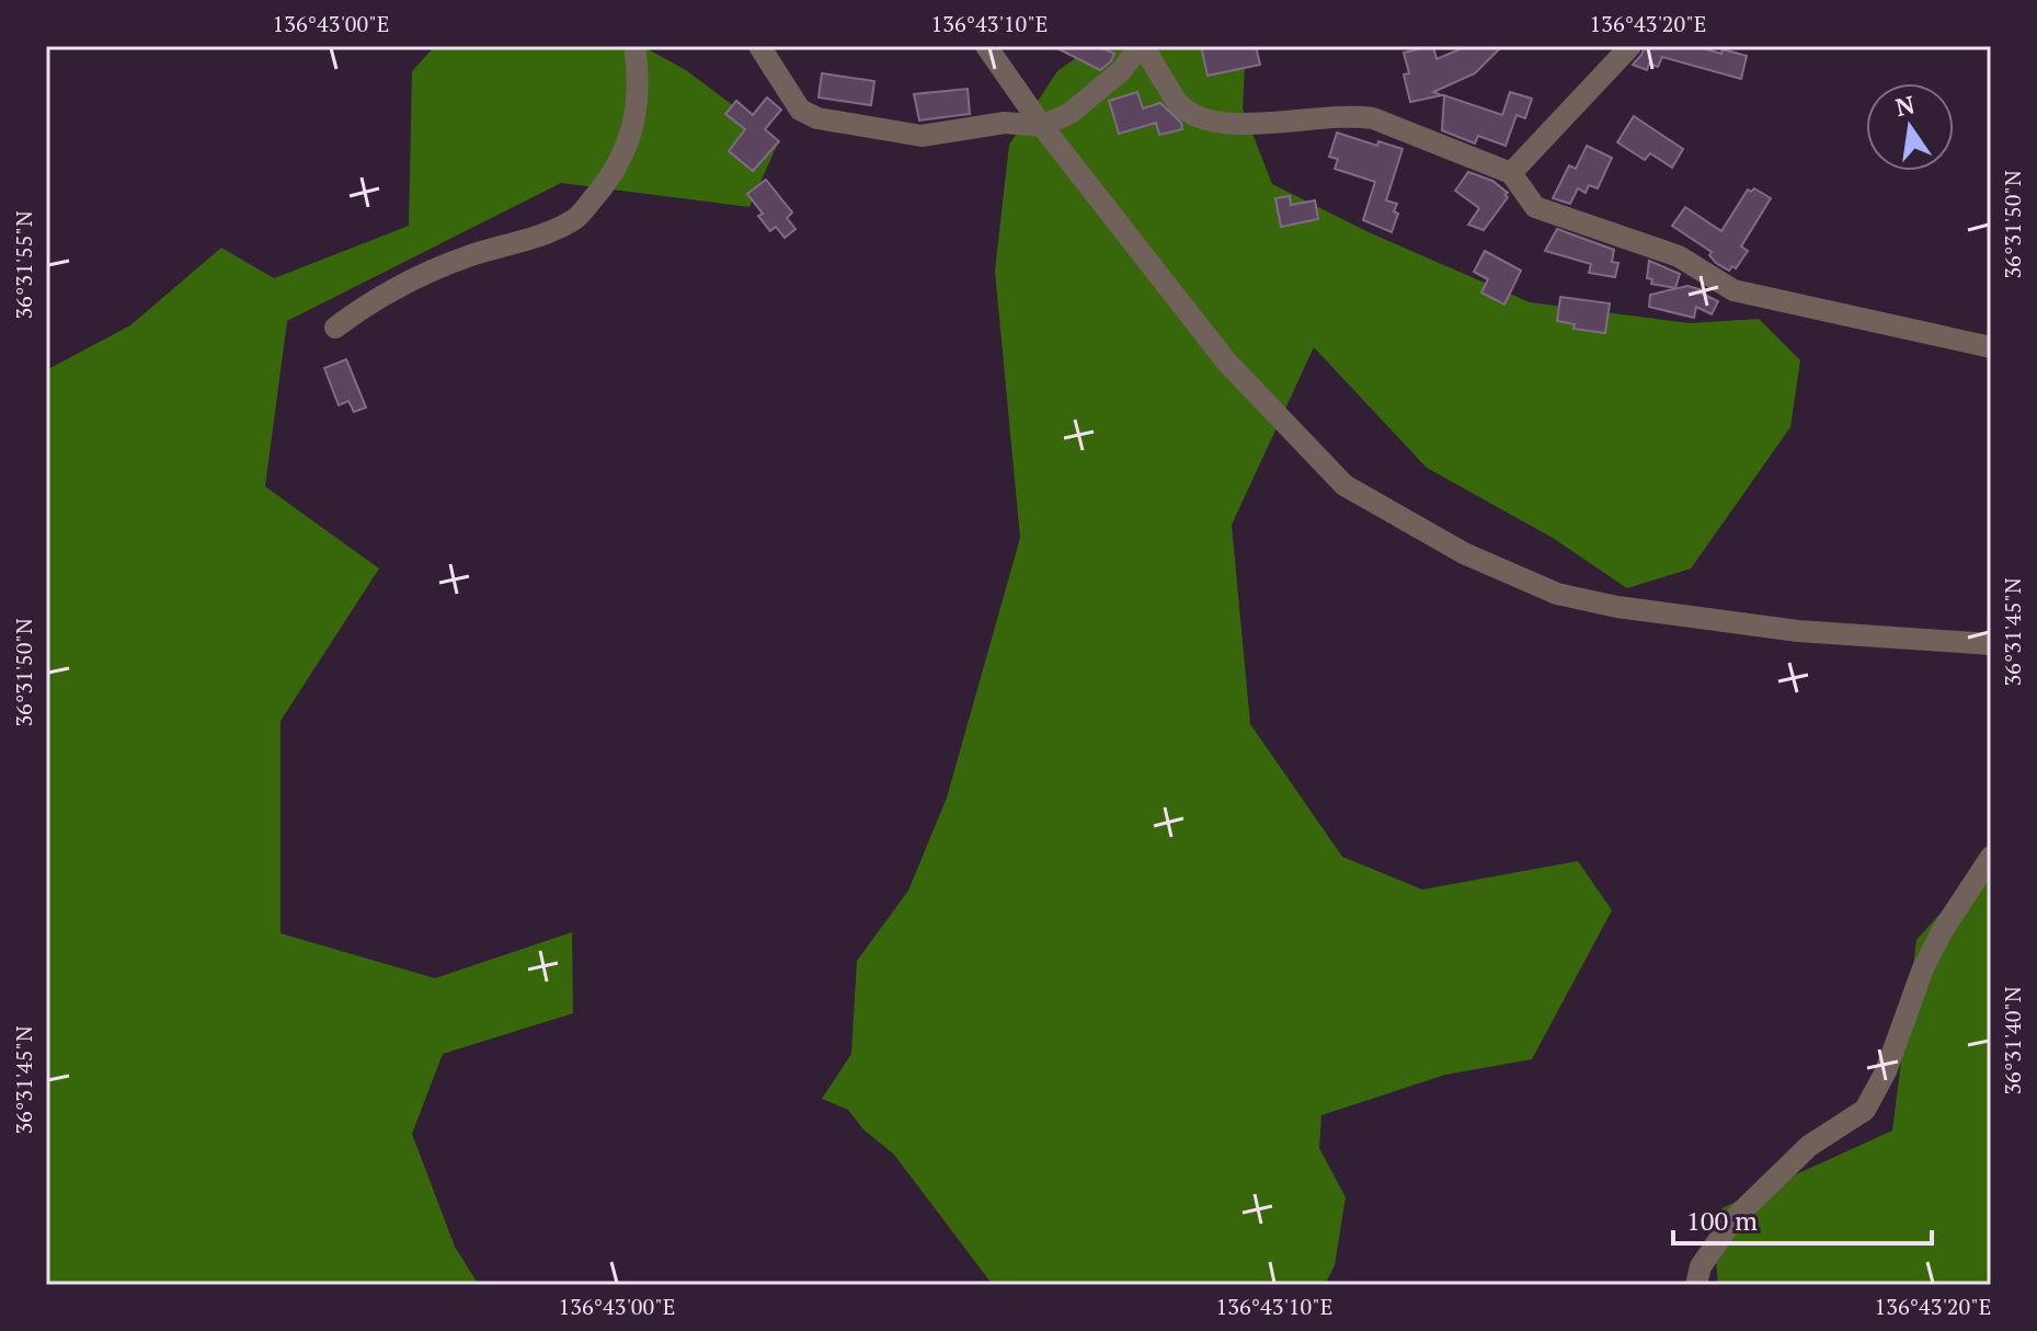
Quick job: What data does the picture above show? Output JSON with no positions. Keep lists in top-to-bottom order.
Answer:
{
  "scale_bar": "100 m",
  "north": "top",
  "coordinates": [
    "136°43'00\"E",
    "136°43'10\"E",
    "136°43'20\"E",
    "36°31'50\"N",
    "36°31'55\"N",
    "36°31'45\"N",
    "36°31'40\"N"
  ]
}
